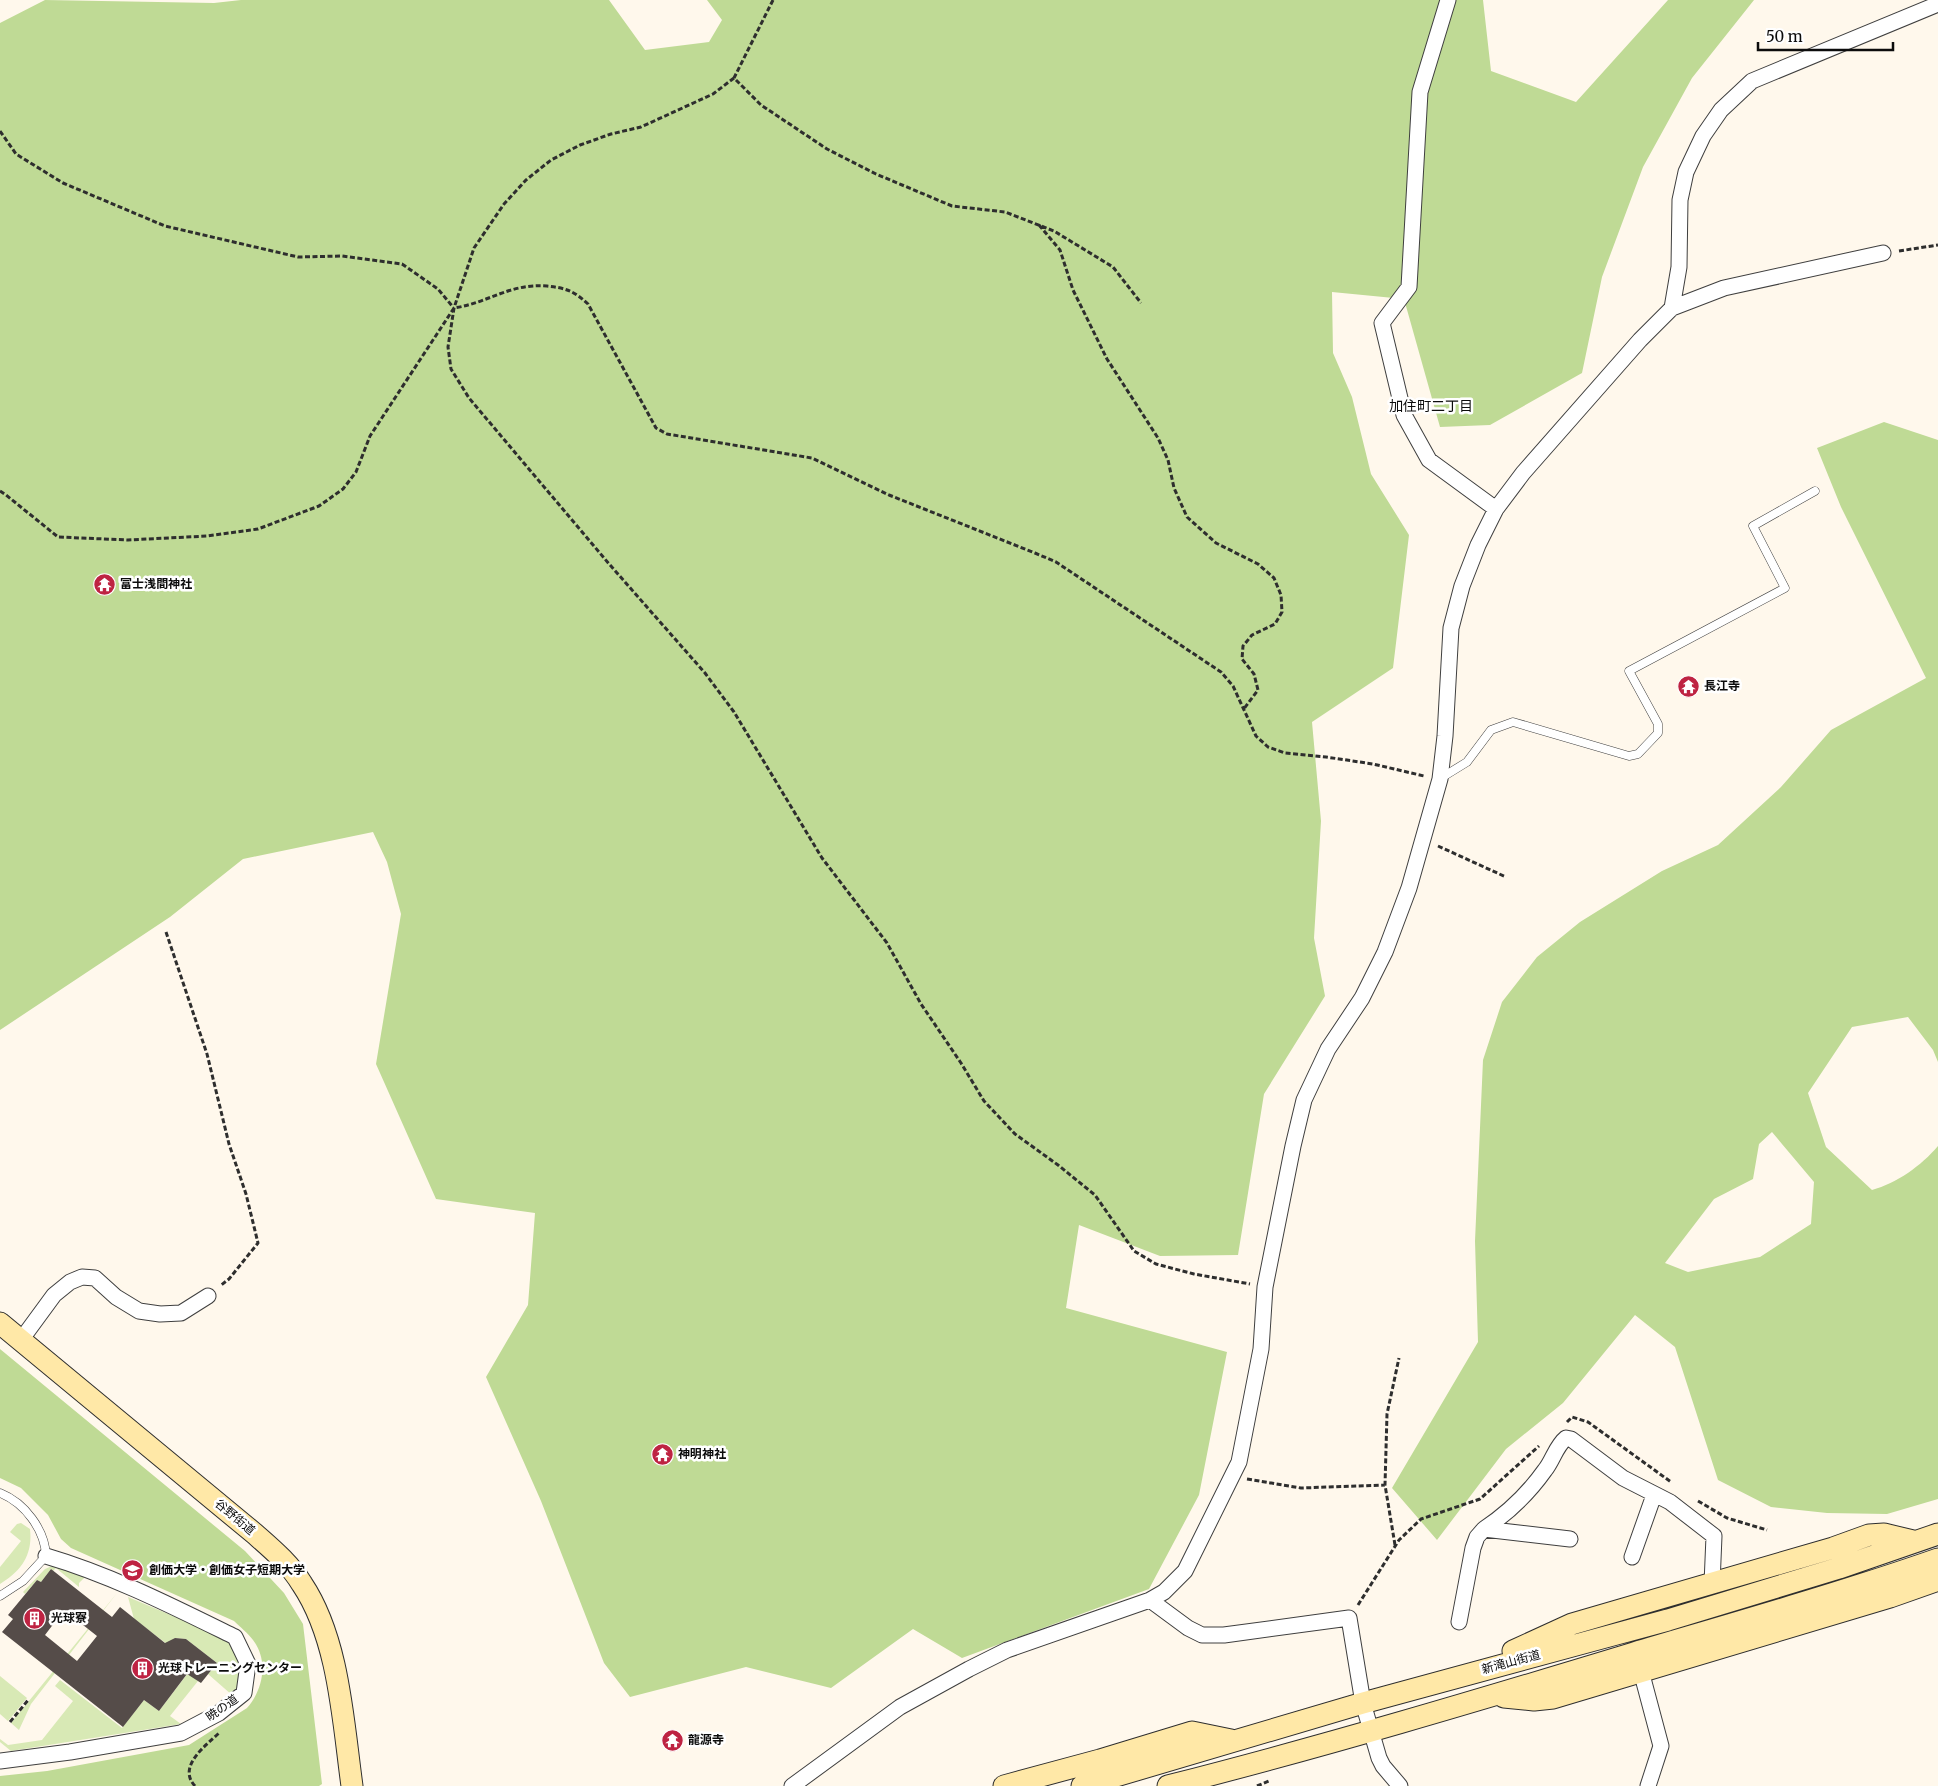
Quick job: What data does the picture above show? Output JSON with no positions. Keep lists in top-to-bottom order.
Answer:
{
  "streets": {
    "main road": ["谷野街道", "新滝山街道"],
    "street": ["暁の道"]
  },
  "districts": ["加住町二丁目"],
  "places": {
    "temple": [
      "富士浅間神社",
      "長江寺",
      "神明神社",
      "龍源寺"
    ],
    "school or university": ["創価大学・創価女子短期大学"],
    "building": ["光球寮", "光球トレーニングセンター"]
  },
  "scale_bar": "50 m"
}
